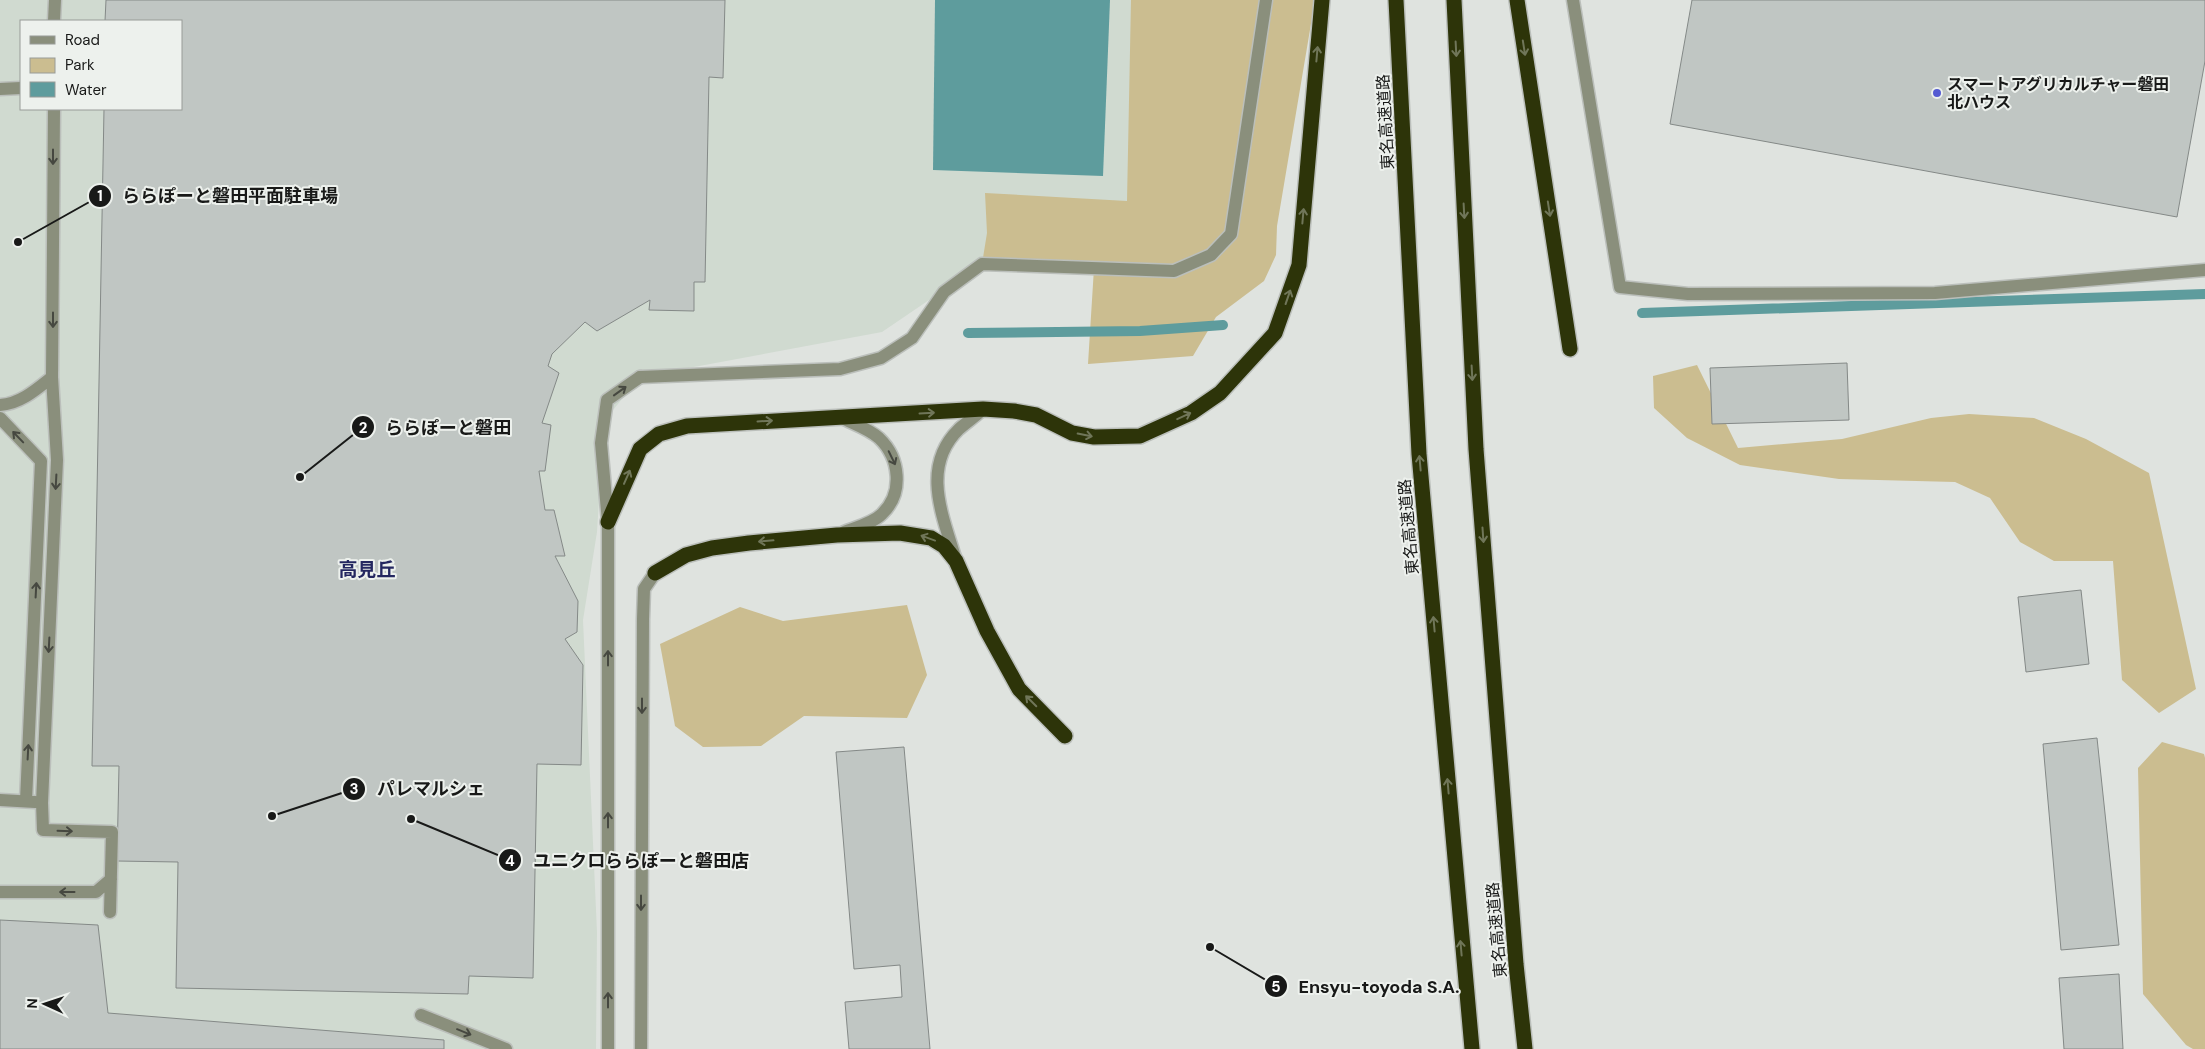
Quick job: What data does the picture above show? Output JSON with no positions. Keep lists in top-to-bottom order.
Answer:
{
  "streets": {
    "highway": ["東名高速道路"]
  },
  "districts": ["高見丘"],
  "places": [
    "スマートアグリカルチャー磐田 北ハウス",
    "ららぽーと磐田平面駐車場",
    "ららぽーと磐田",
    "パレマルシェ",
    "ユニクロららぽーと磐田店",
    "Ensyu-toyoda S.A."
  ],
  "legend": ["Road", "Park", "Water"],
  "north": "left"
}
